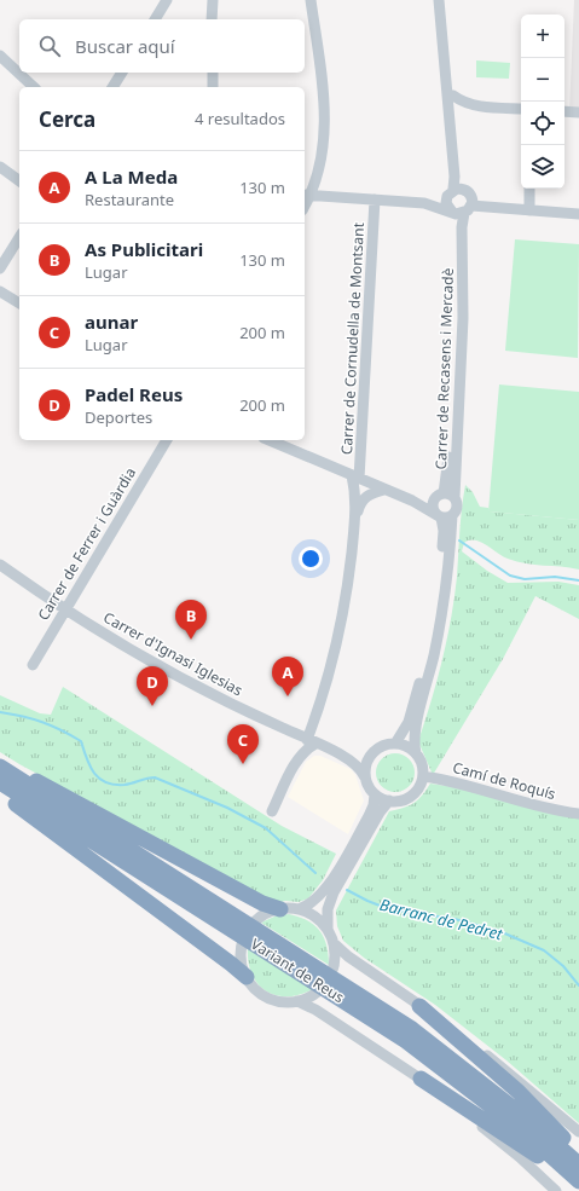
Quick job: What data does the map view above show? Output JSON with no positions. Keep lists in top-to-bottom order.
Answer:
{
  "streets": {
    "highway": ["Variant de Reus"],
    "street": [
      "Carrer de Cornudella de Montsant",
      "Carrer de Recasens i Mercadè",
      "Carrer de Ferrer i Guàrdia",
      "Carrer d'Ignasi Iglesias",
      "Camí de Roquís"
    ]
  },
  "crossings": [
    ["Carrer de Cornudella de Montsant", "Carrer d'Ignasi Iglesias"],
    ["Carrer de Ferrer i Guàrdia", "Carrer d'Ignasi Iglesias"],
    ["Carrer d'Ignasi Iglesias", "Camí de Roquís"]
  ],
  "water": ["Barranc de Pedret"],
  "page": {
    "map_buttons": ["+", "−"],
    "search": "Buscar aquí",
    "heading": ["Cerca", "4 resultados"],
    "list": [
      {
        "mark": "A",
        "name": "A La Meda",
        "note": "Restaurante",
        "value": "130 m"
      },
      {
        "mark": "B",
        "name": "As Publicitari",
        "note": "Lugar",
        "value": "130 m"
      },
      {
        "mark": "C",
        "name": "aunar",
        "note": "Lugar",
        "value": "200 m"
      },
      {
        "mark": "D",
        "name": "Padel Reus",
        "note": "Deportes",
        "value": "200 m"
      }
    ],
    "pins": [
      "B",
      "A",
      "D",
      "C"
    ]
  }
}
